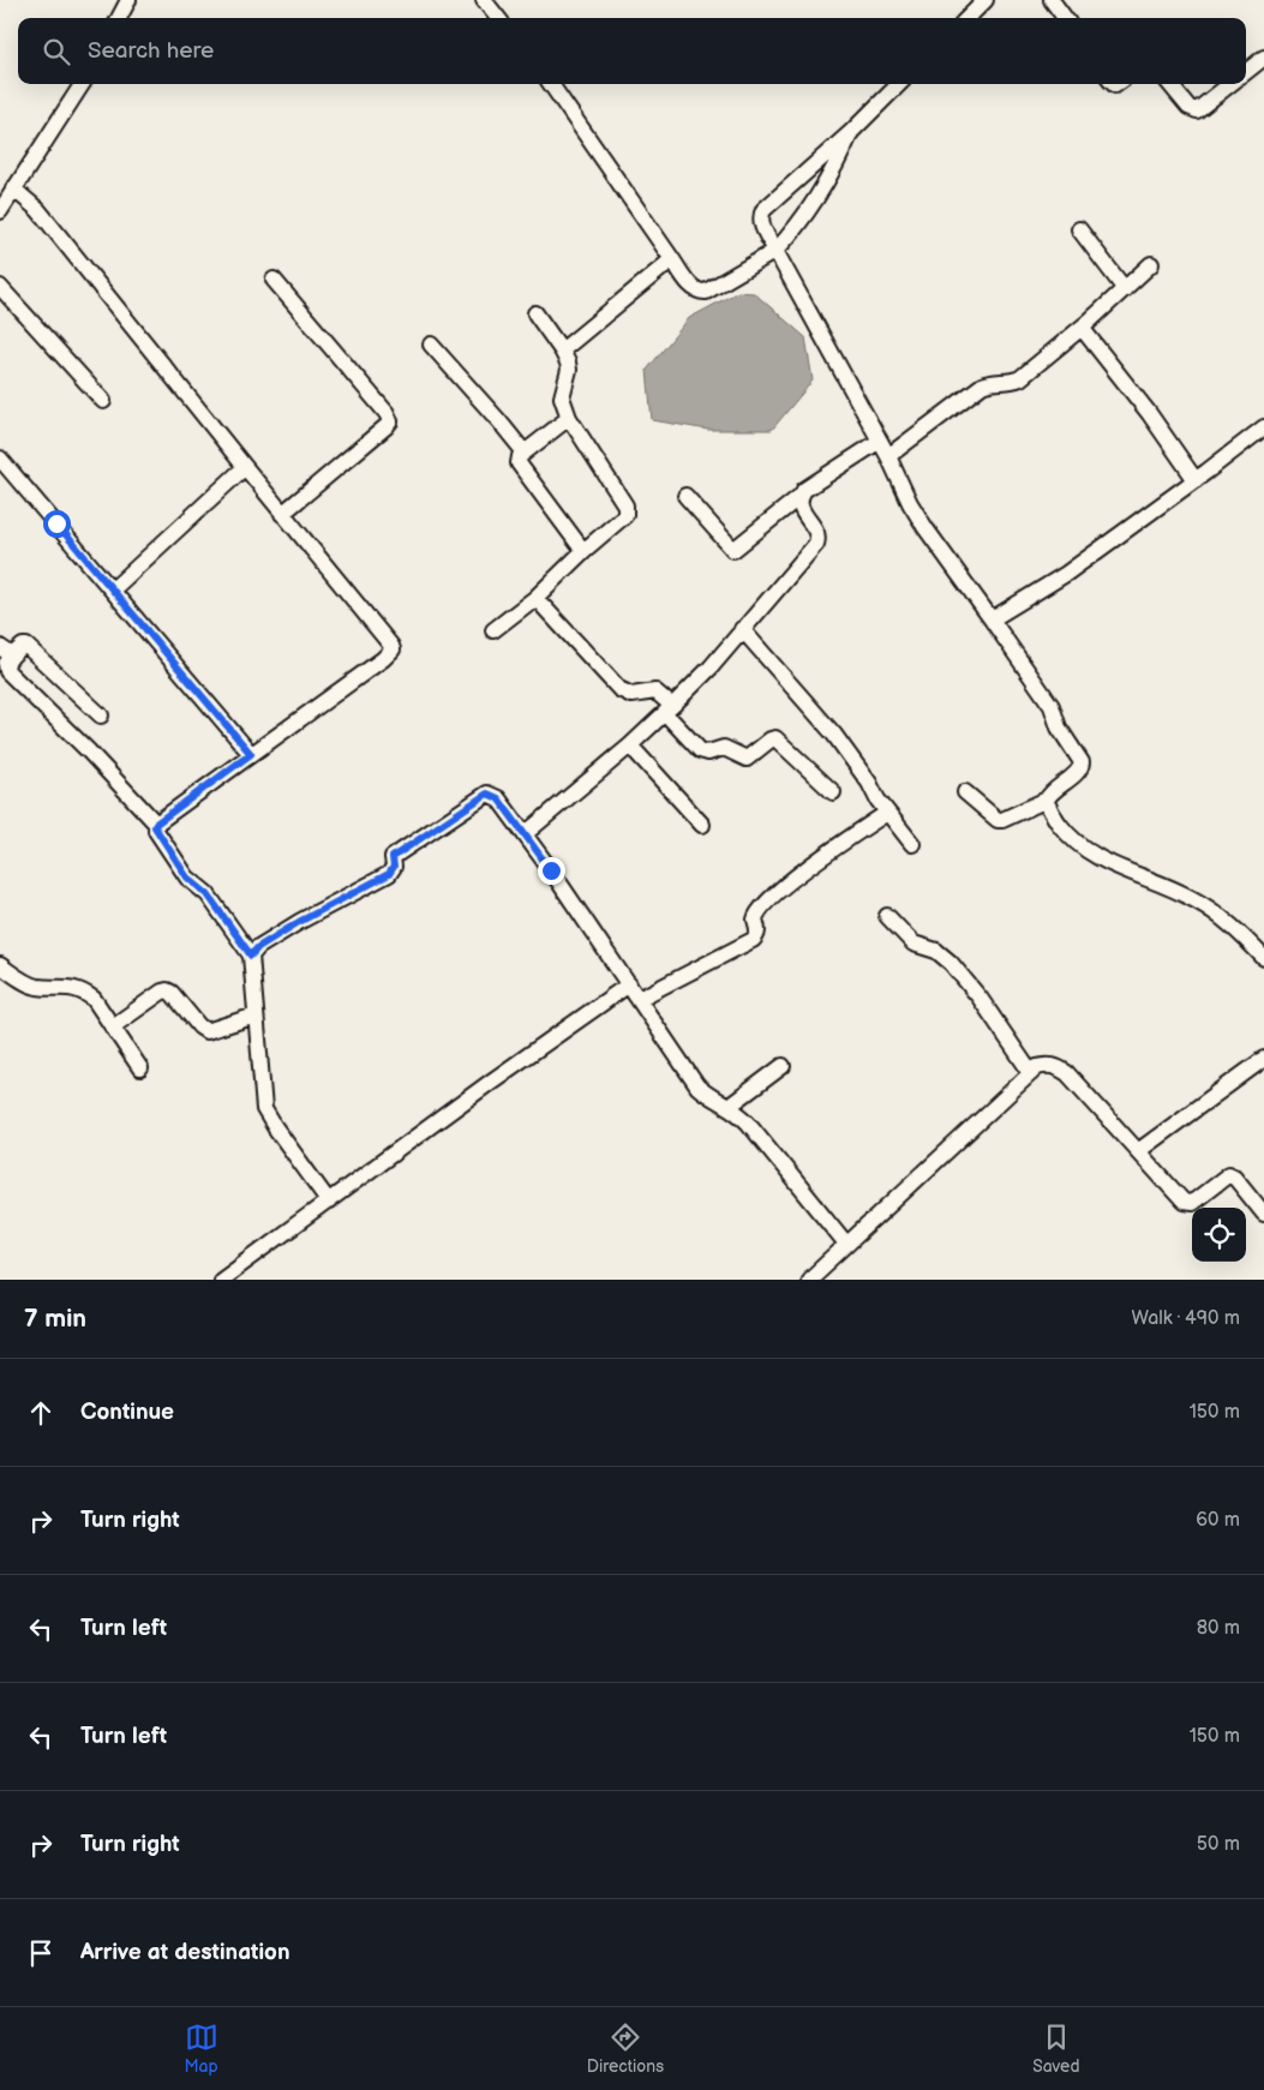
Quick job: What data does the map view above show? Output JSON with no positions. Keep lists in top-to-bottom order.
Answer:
{
  "page": {
    "search": "Search here",
    "heading": ["7 min", "Walk · 490 m"],
    "list": [
      ["Continue", "150 m"],
      ["Turn right", "60 m"],
      ["Turn left", "80 m"],
      ["Turn left", "150 m"],
      ["Turn right", "50 m"],
      "Arrive at destination"
    ],
    "nav": ["Map", "Directions", "Saved"]
  }
}
